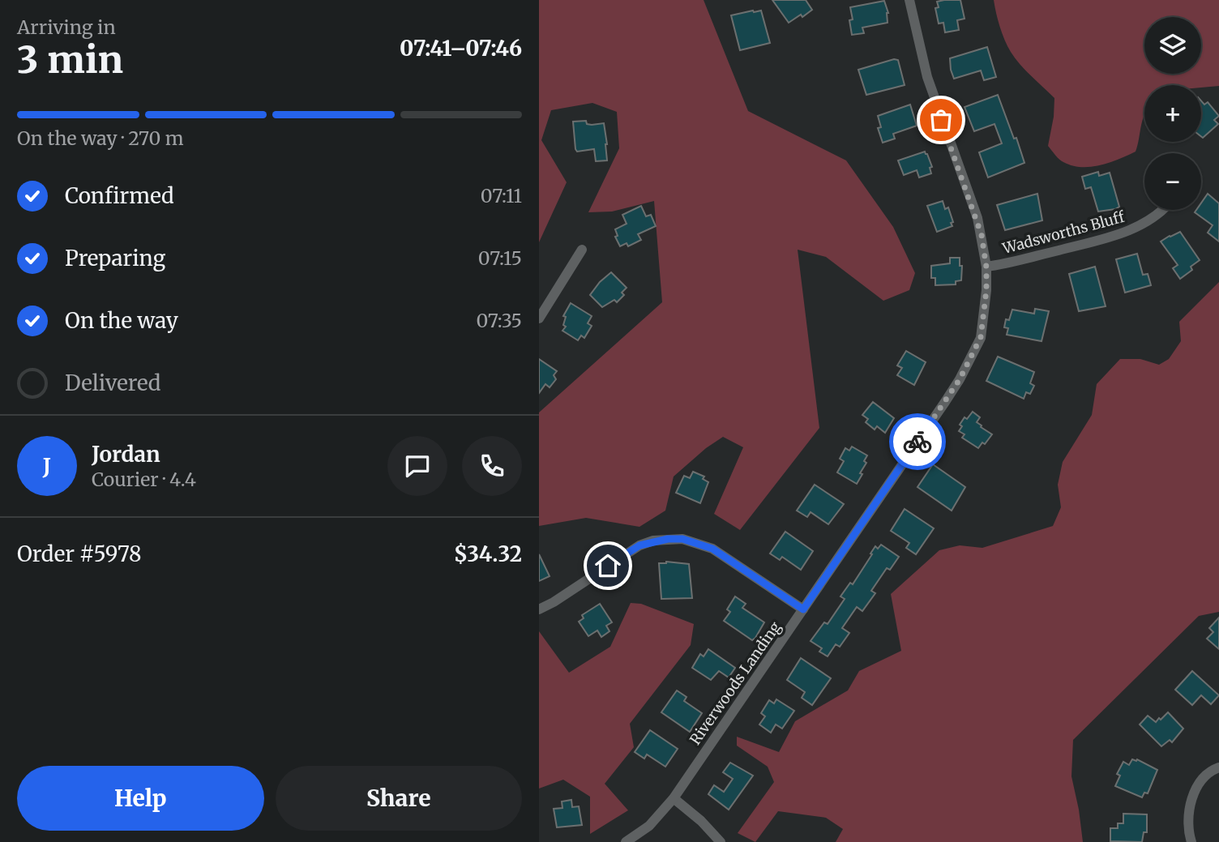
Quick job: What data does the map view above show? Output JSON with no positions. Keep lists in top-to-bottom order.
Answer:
{
  "streets": {
    "street": ["Wadsworths Bluff", "Riverwoods Landing"]
  },
  "crossings": [
    ["Wadsworths Bluff", "Riverwoods Landing"]
  ],
  "page": {
    "heading": ["3 min", "Arriving in", "07:41–07:46"],
    "panel": [
      "Jordan",
      "Courier · 4.4",
      "Order #5978",
      "$34.32"
    ],
    "map_buttons": ["+", "−"],
    "bar": "On the way · 270 m",
    "list": [
      ["Confirmed", "07:11"],
      ["Preparing", "07:15"],
      ["On the way", "07:35"],
      "Delivered"
    ],
    "round": "J",
    "buttons": ["Help", "Share"]
  }
}
